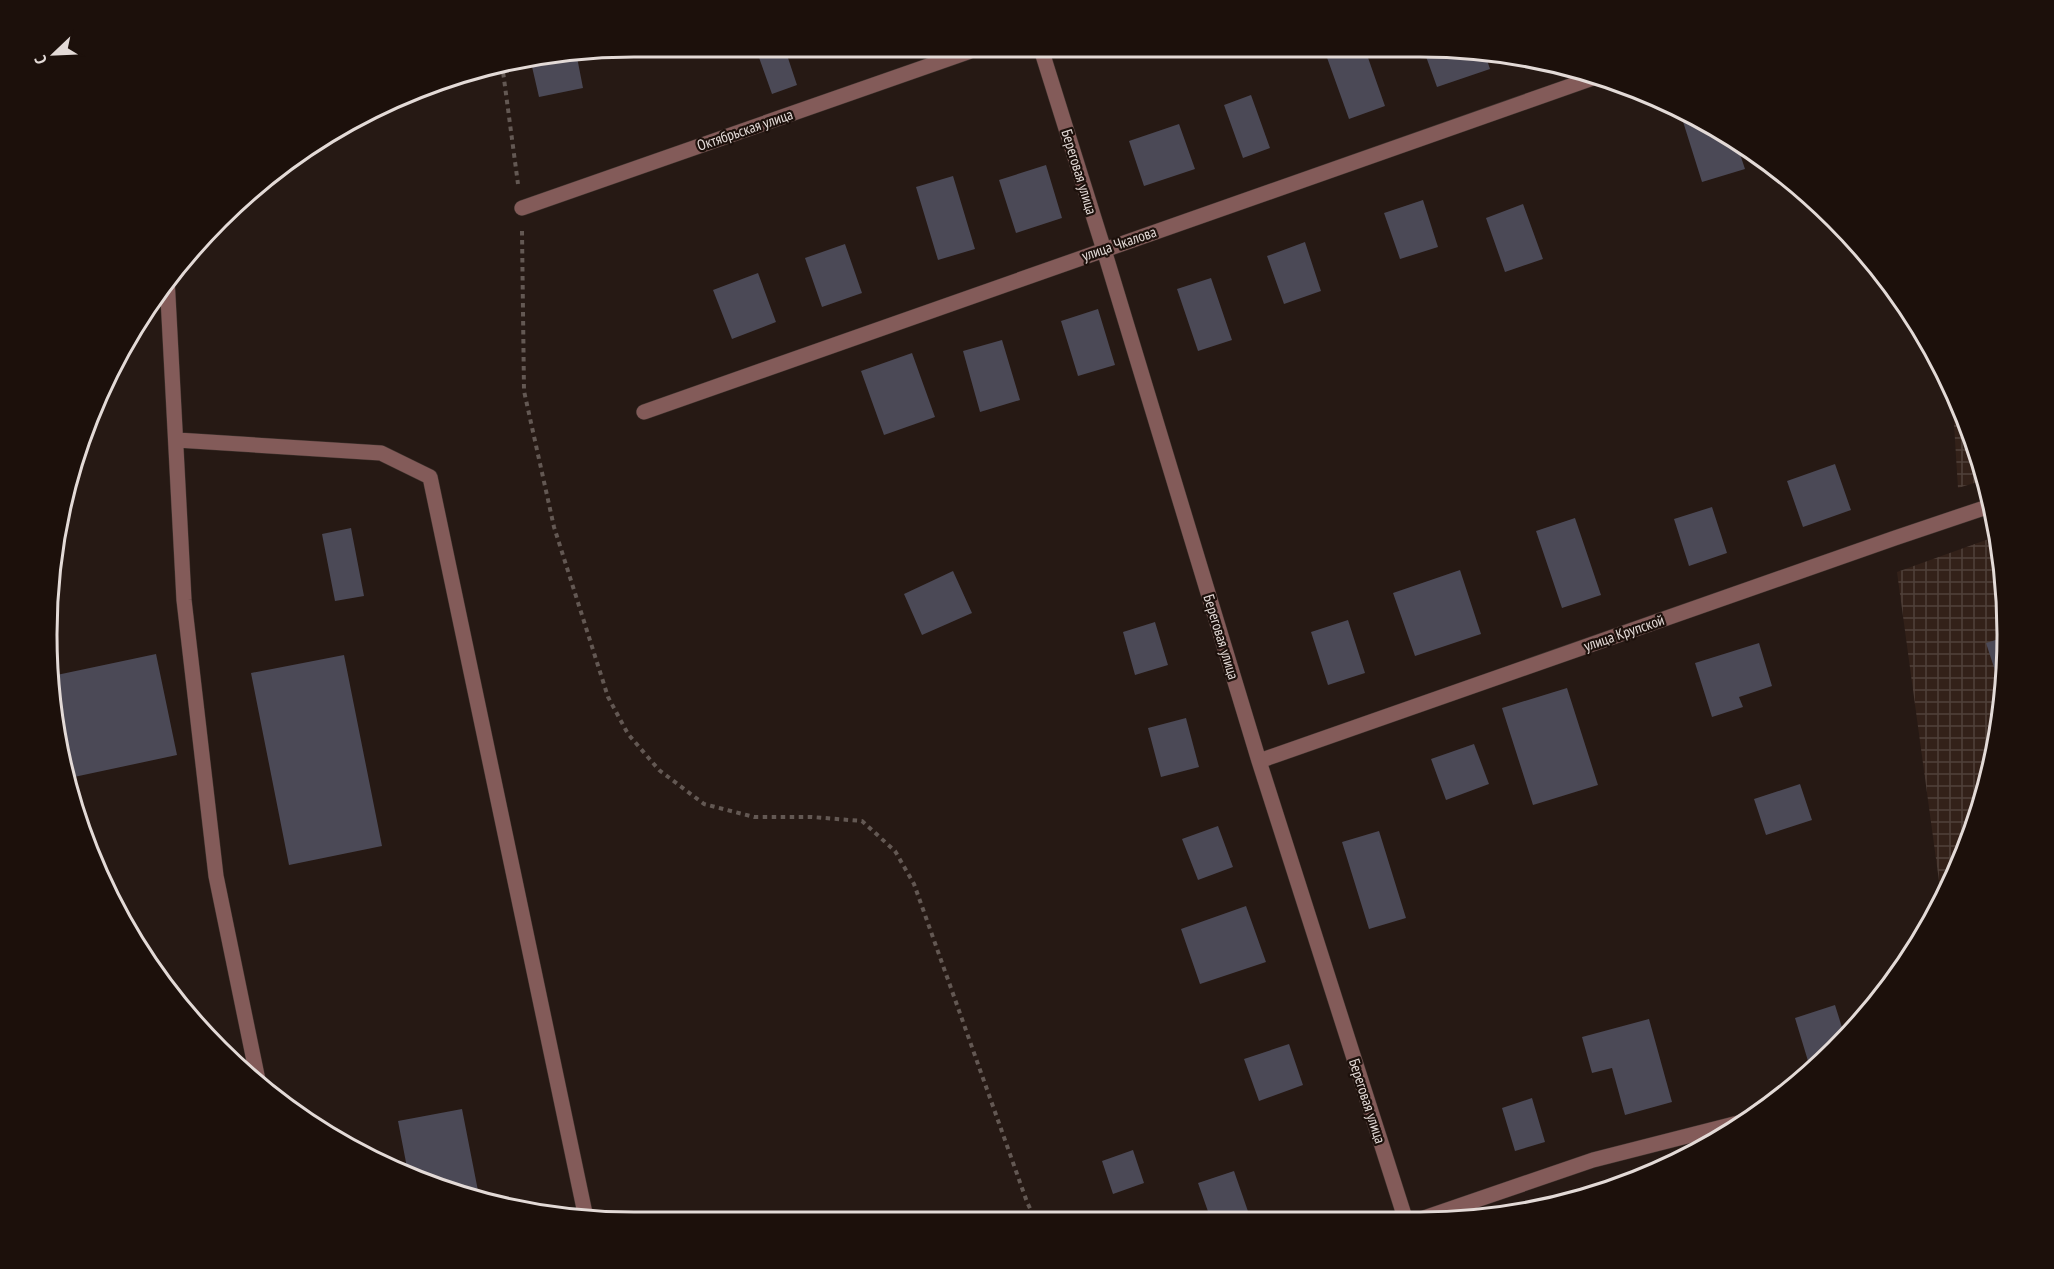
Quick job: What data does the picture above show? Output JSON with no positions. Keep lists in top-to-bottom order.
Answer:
{
  "streets": {
    "street": [
      "Октябрьская улица",
      "Береговая улица",
      "улица Чкалова",
      "улица Крупской"
    ]
  },
  "crossings": [
    ["Береговая улица", "улица Чкалова"],
    ["Береговая улица", "улица Крупской"]
  ],
  "north": "bottom left"
}
